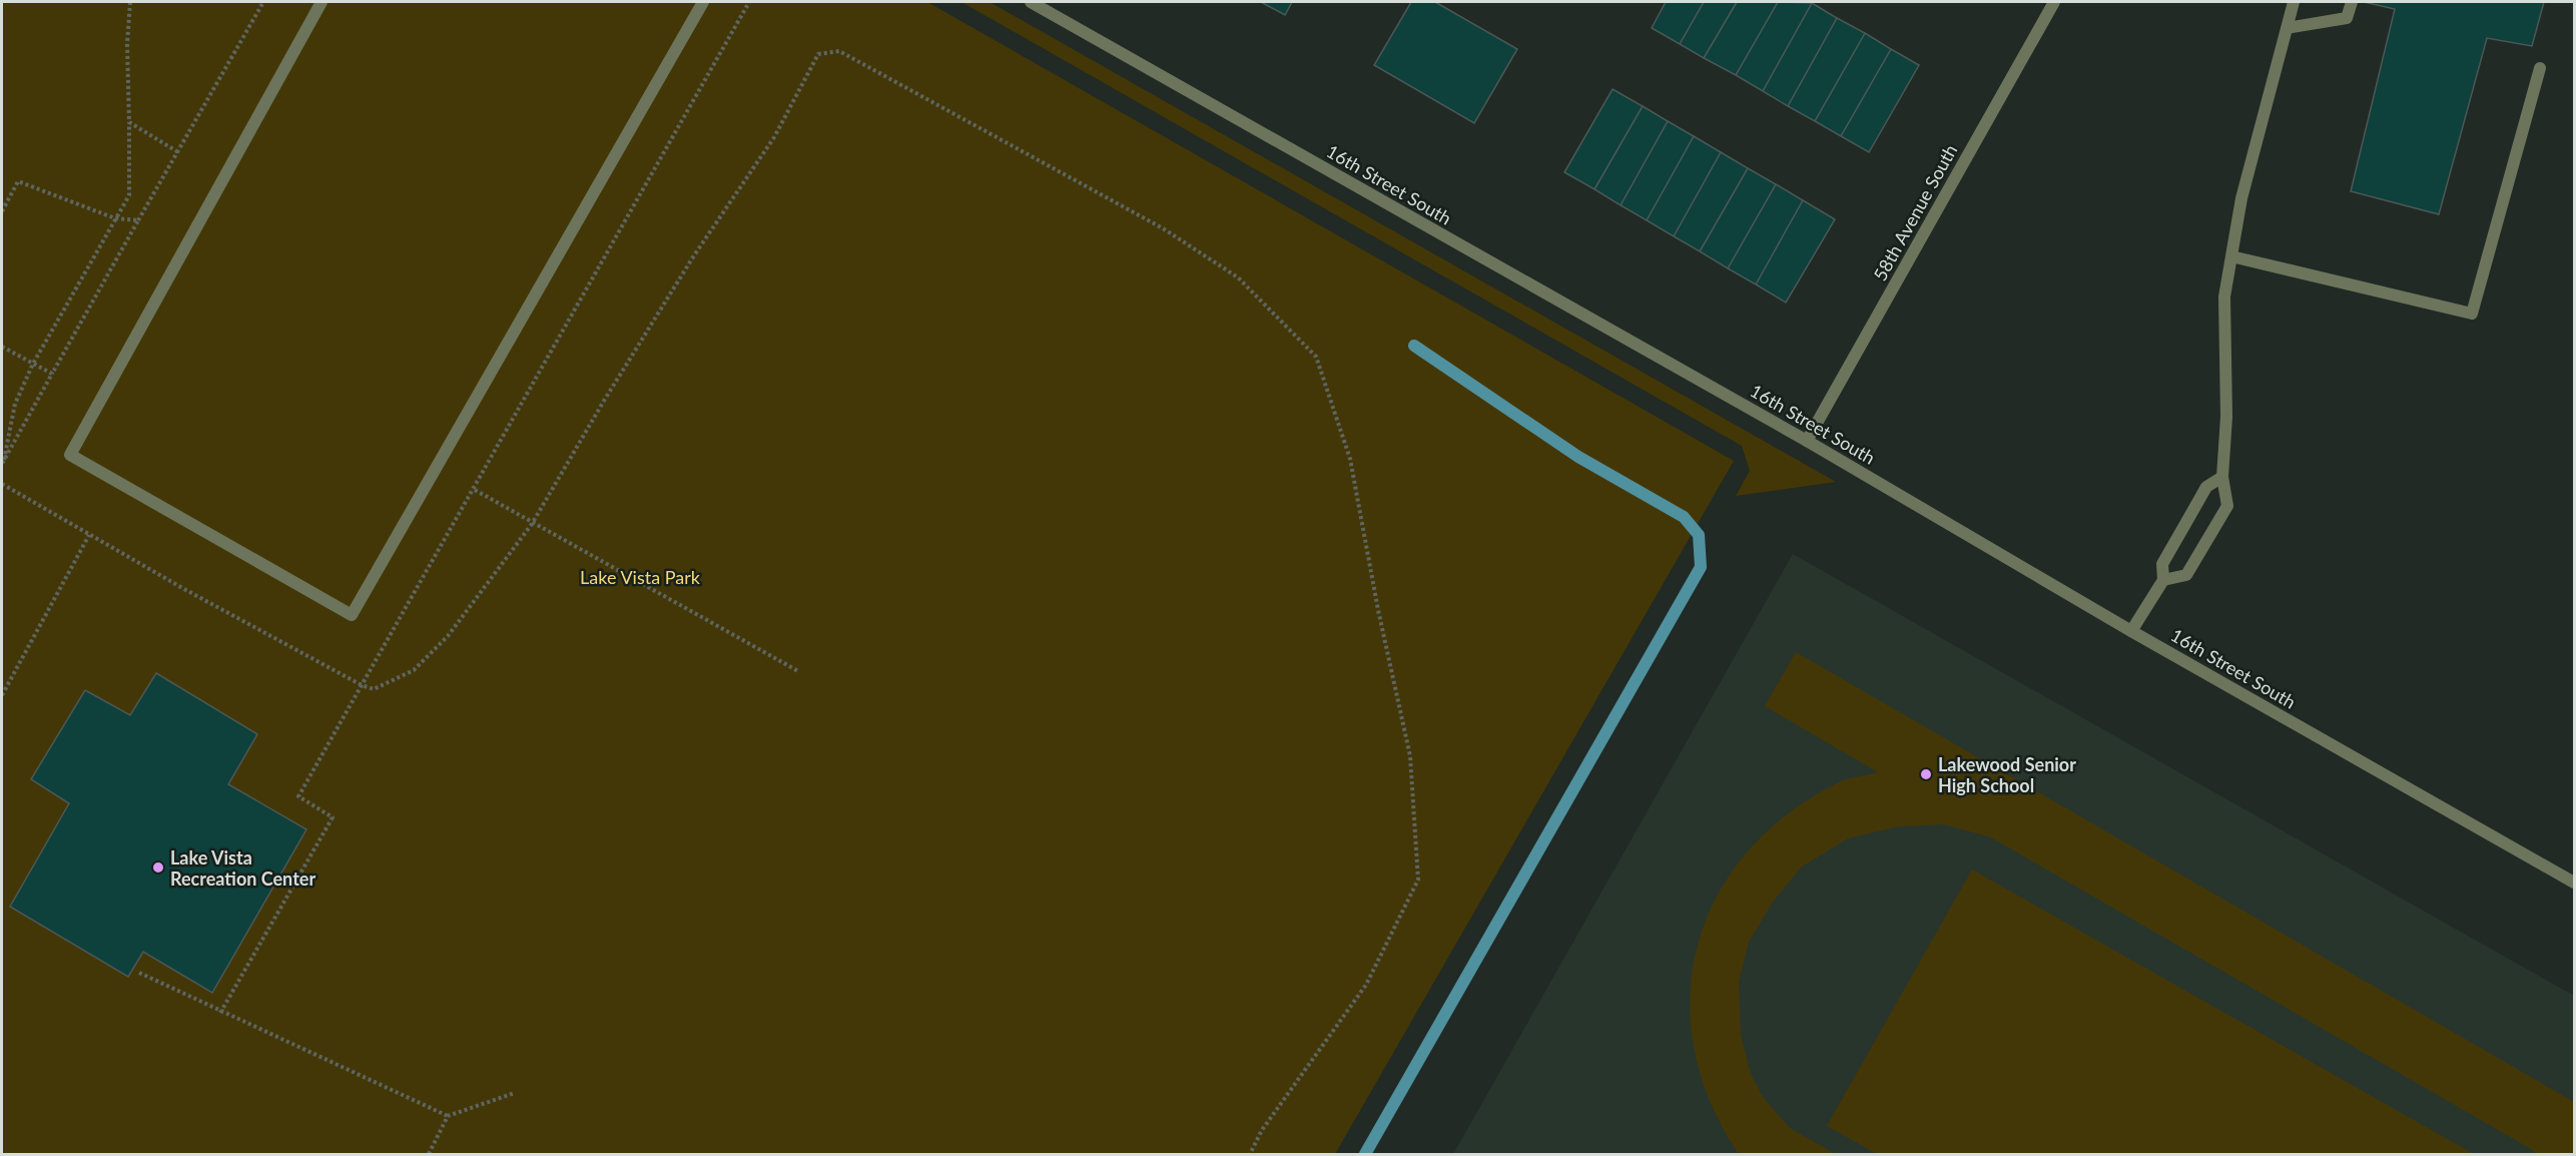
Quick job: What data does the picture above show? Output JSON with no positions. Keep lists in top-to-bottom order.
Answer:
{
  "streets": {
    "street": ["16th Street South", "58th Avenue South"]
  },
  "crossings": [
    ["16th Street South", "58th Avenue South"]
  ],
  "parks": ["Lake Vista Park"],
  "places": ["Lakewood Senior High School", "Lake Vista Recreation Center"]
}
